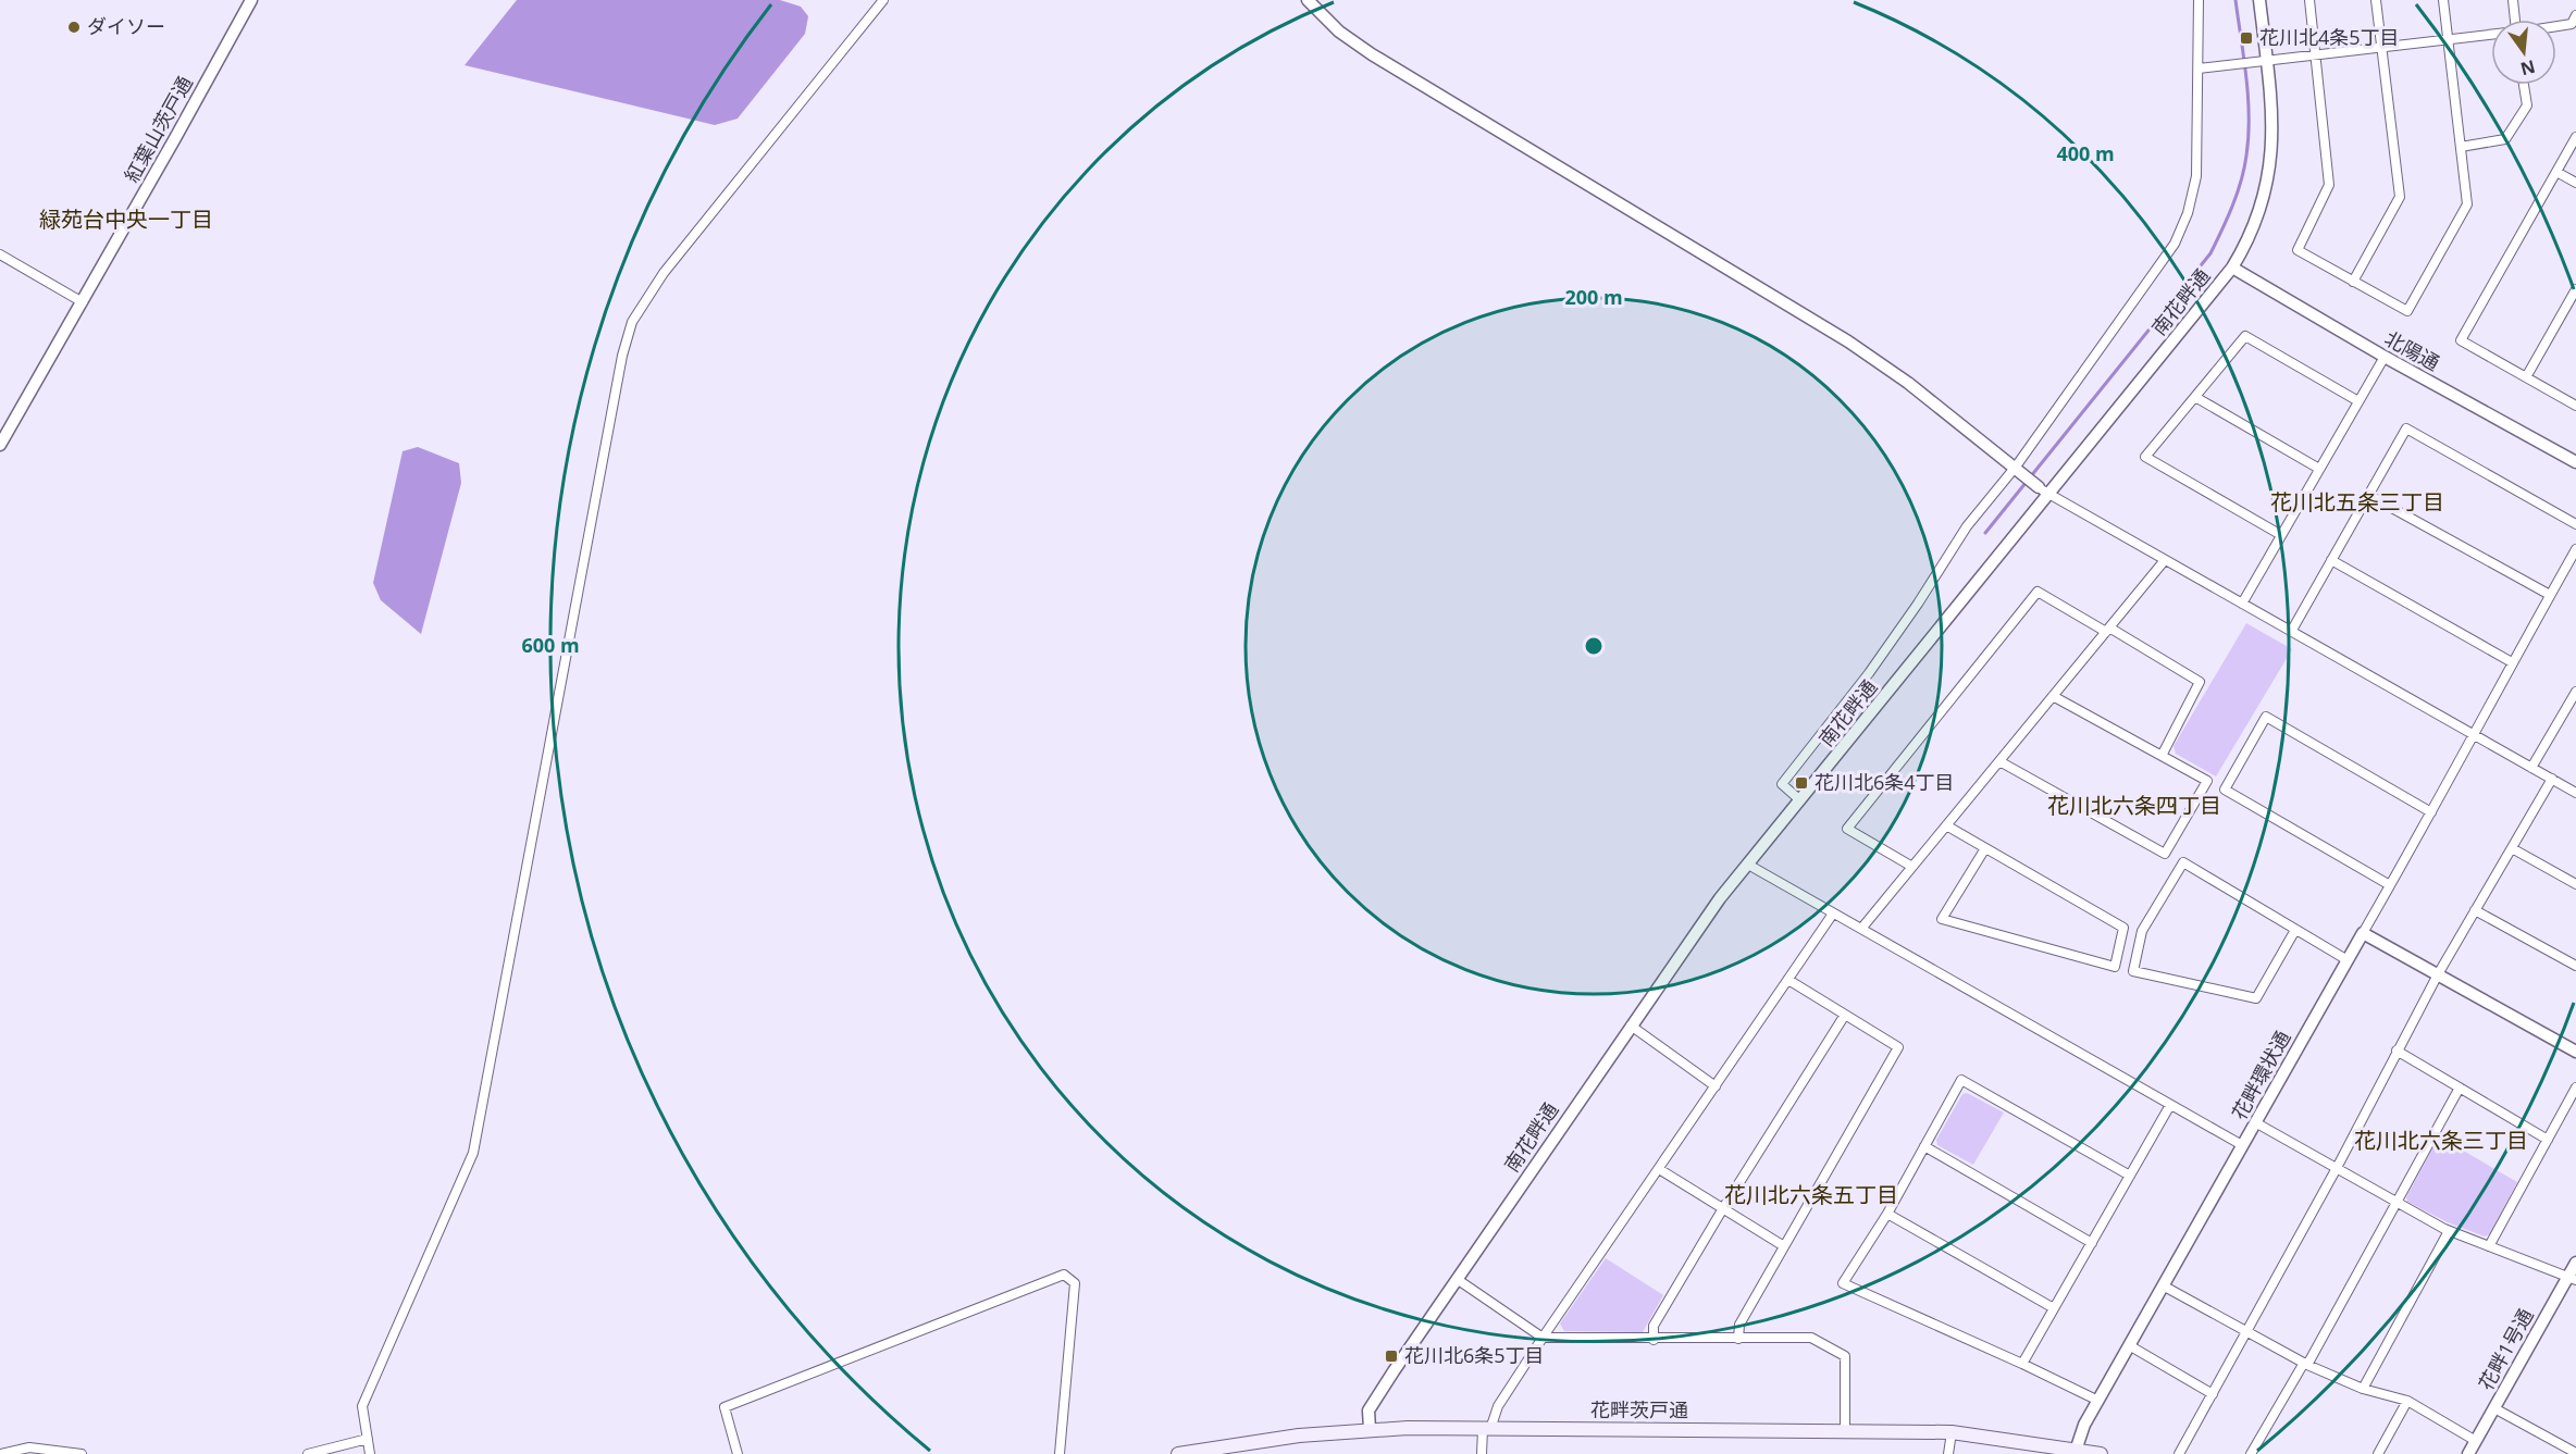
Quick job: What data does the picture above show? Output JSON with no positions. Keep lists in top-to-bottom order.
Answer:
{
  "streets": {
    "main road": ["花畔茨戸通"],
    "street": [
      "紅葉山茨戸通",
      "南花畔通",
      "北陽通",
      "花畔環状通",
      "花畔1号通"
    ]
  },
  "crossings": [
    ["南花畔通", "北陽通"],
    ["南花畔通", "花畔茨戸通"],
    ["花畔環状通", "花畔茨戸通"]
  ],
  "districts": [
    "緑苑台中央一丁目",
    "花川北五条三丁目",
    "花川北六条四丁目",
    "花川北六条三丁目",
    "花川北六条五丁目"
  ],
  "places": {
    "other": ["ダイソー"],
    "transit": ["花川北4条5丁目", "花川北6条4丁目", "花川北6条5丁目"]
  },
  "north": "bottom",
  "rings": ["400 m", "200 m", "600 m"]
}
